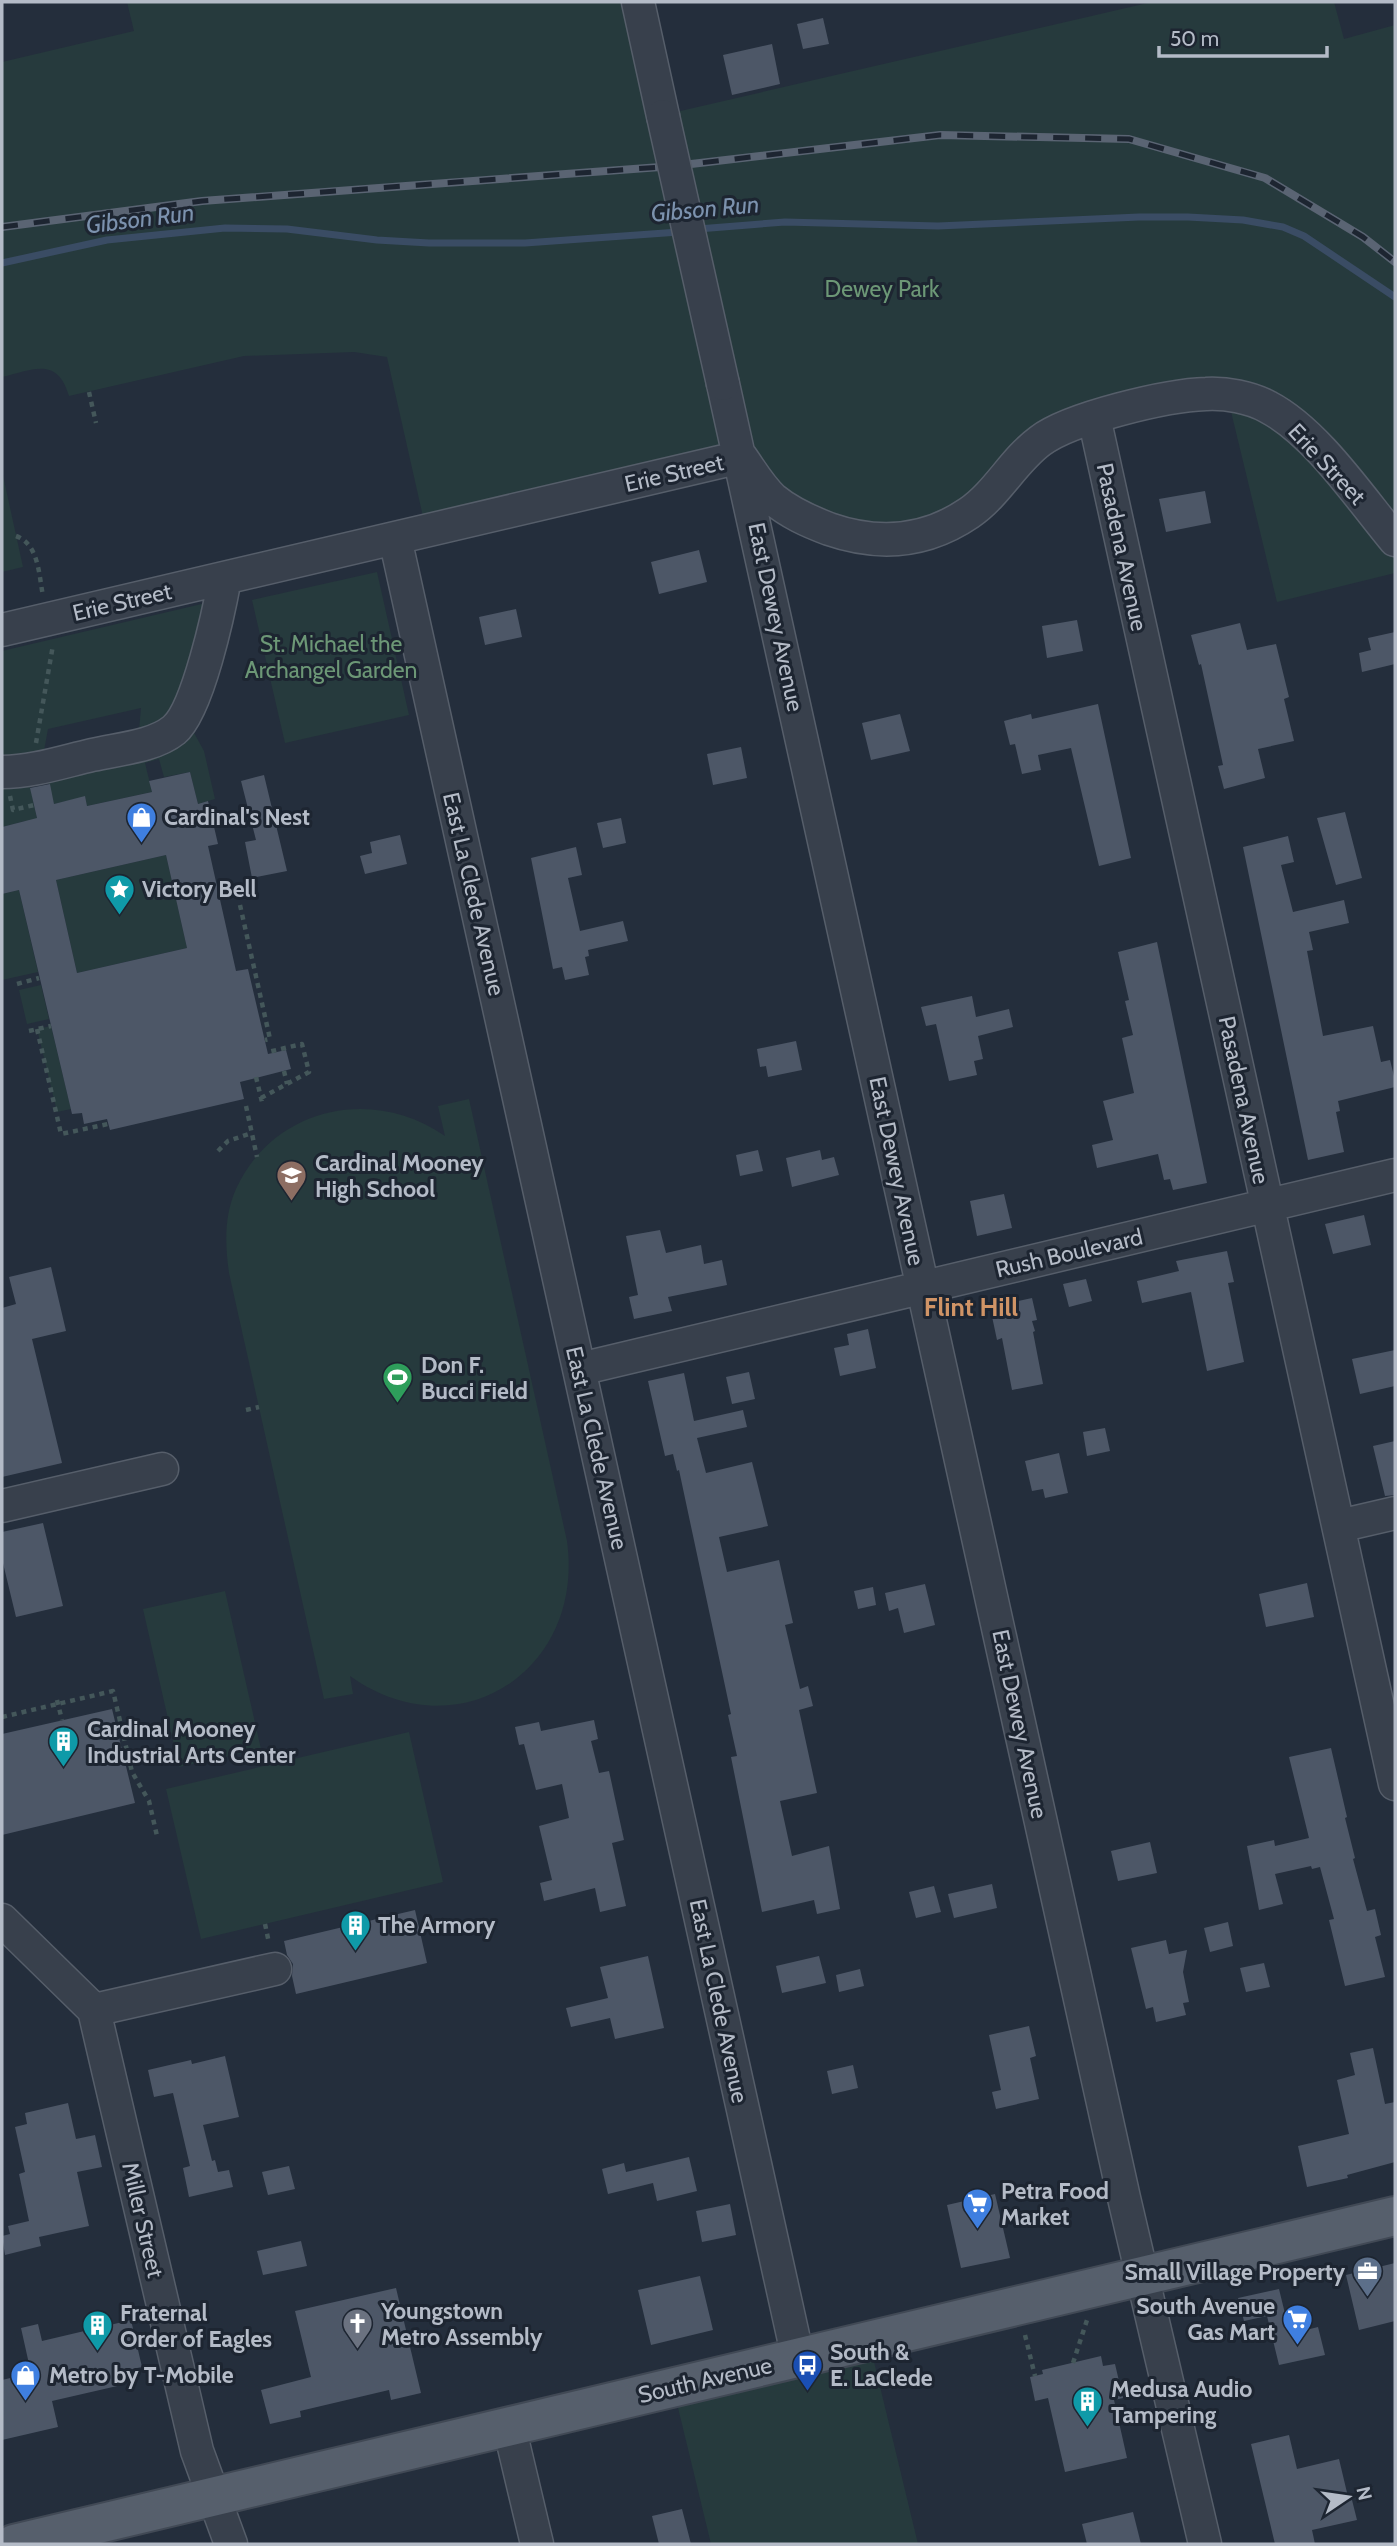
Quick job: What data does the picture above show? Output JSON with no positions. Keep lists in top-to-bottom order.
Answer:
{
  "streets": {
    "main road": ["South Avenue"],
    "street": [
      "Erie Street",
      "Pasadena Avenue",
      "East Dewey Avenue",
      "East La Clede Avenue",
      "Rush Boulevard",
      "Miller Street"
    ]
  },
  "crossings": [
    ["Erie Street", "Pasadena Avenue"],
    ["Erie Street", "East Dewey Avenue"],
    ["Erie Street", "East La Clede Avenue"],
    ["Pasadena Avenue", "Rush Boulevard"],
    ["East Dewey Avenue", "Rush Boulevard"],
    ["East Dewey Avenue", "South Avenue"],
    ["East La Clede Avenue", "Rush Boulevard"],
    ["East La Clede Avenue", "South Avenue"],
    ["Miller Street", "South Avenue"]
  ],
  "districts": ["Flint Hill"],
  "water": ["Gibson Run"],
  "parks": ["Dewey Park", "St. Michael the Archangel Garden"],
  "places": {
    "shop": ["Cardinal's Nest", "Metro by T-Mobile"],
    "place": ["Victory Bell"],
    "school or university": ["Cardinal Mooney High School"],
    "sports": ["Don F. Bucci Field"],
    "building": [
      "Cardinal Mooney Industrial Arts Center",
      "The Armory",
      "Fraternal Order of Eagles",
      "Medusa Audio Tampering"
    ],
    "supermarket": ["Petra Food Market", "South Avenue Gas Mart"],
    "office": ["Small Village Property"],
    "church": ["Youngstown Metro Assembly"],
    "bus stop": ["South & E. LaClede"]
  },
  "scale_bar": "50 m",
  "north": "right"
}
